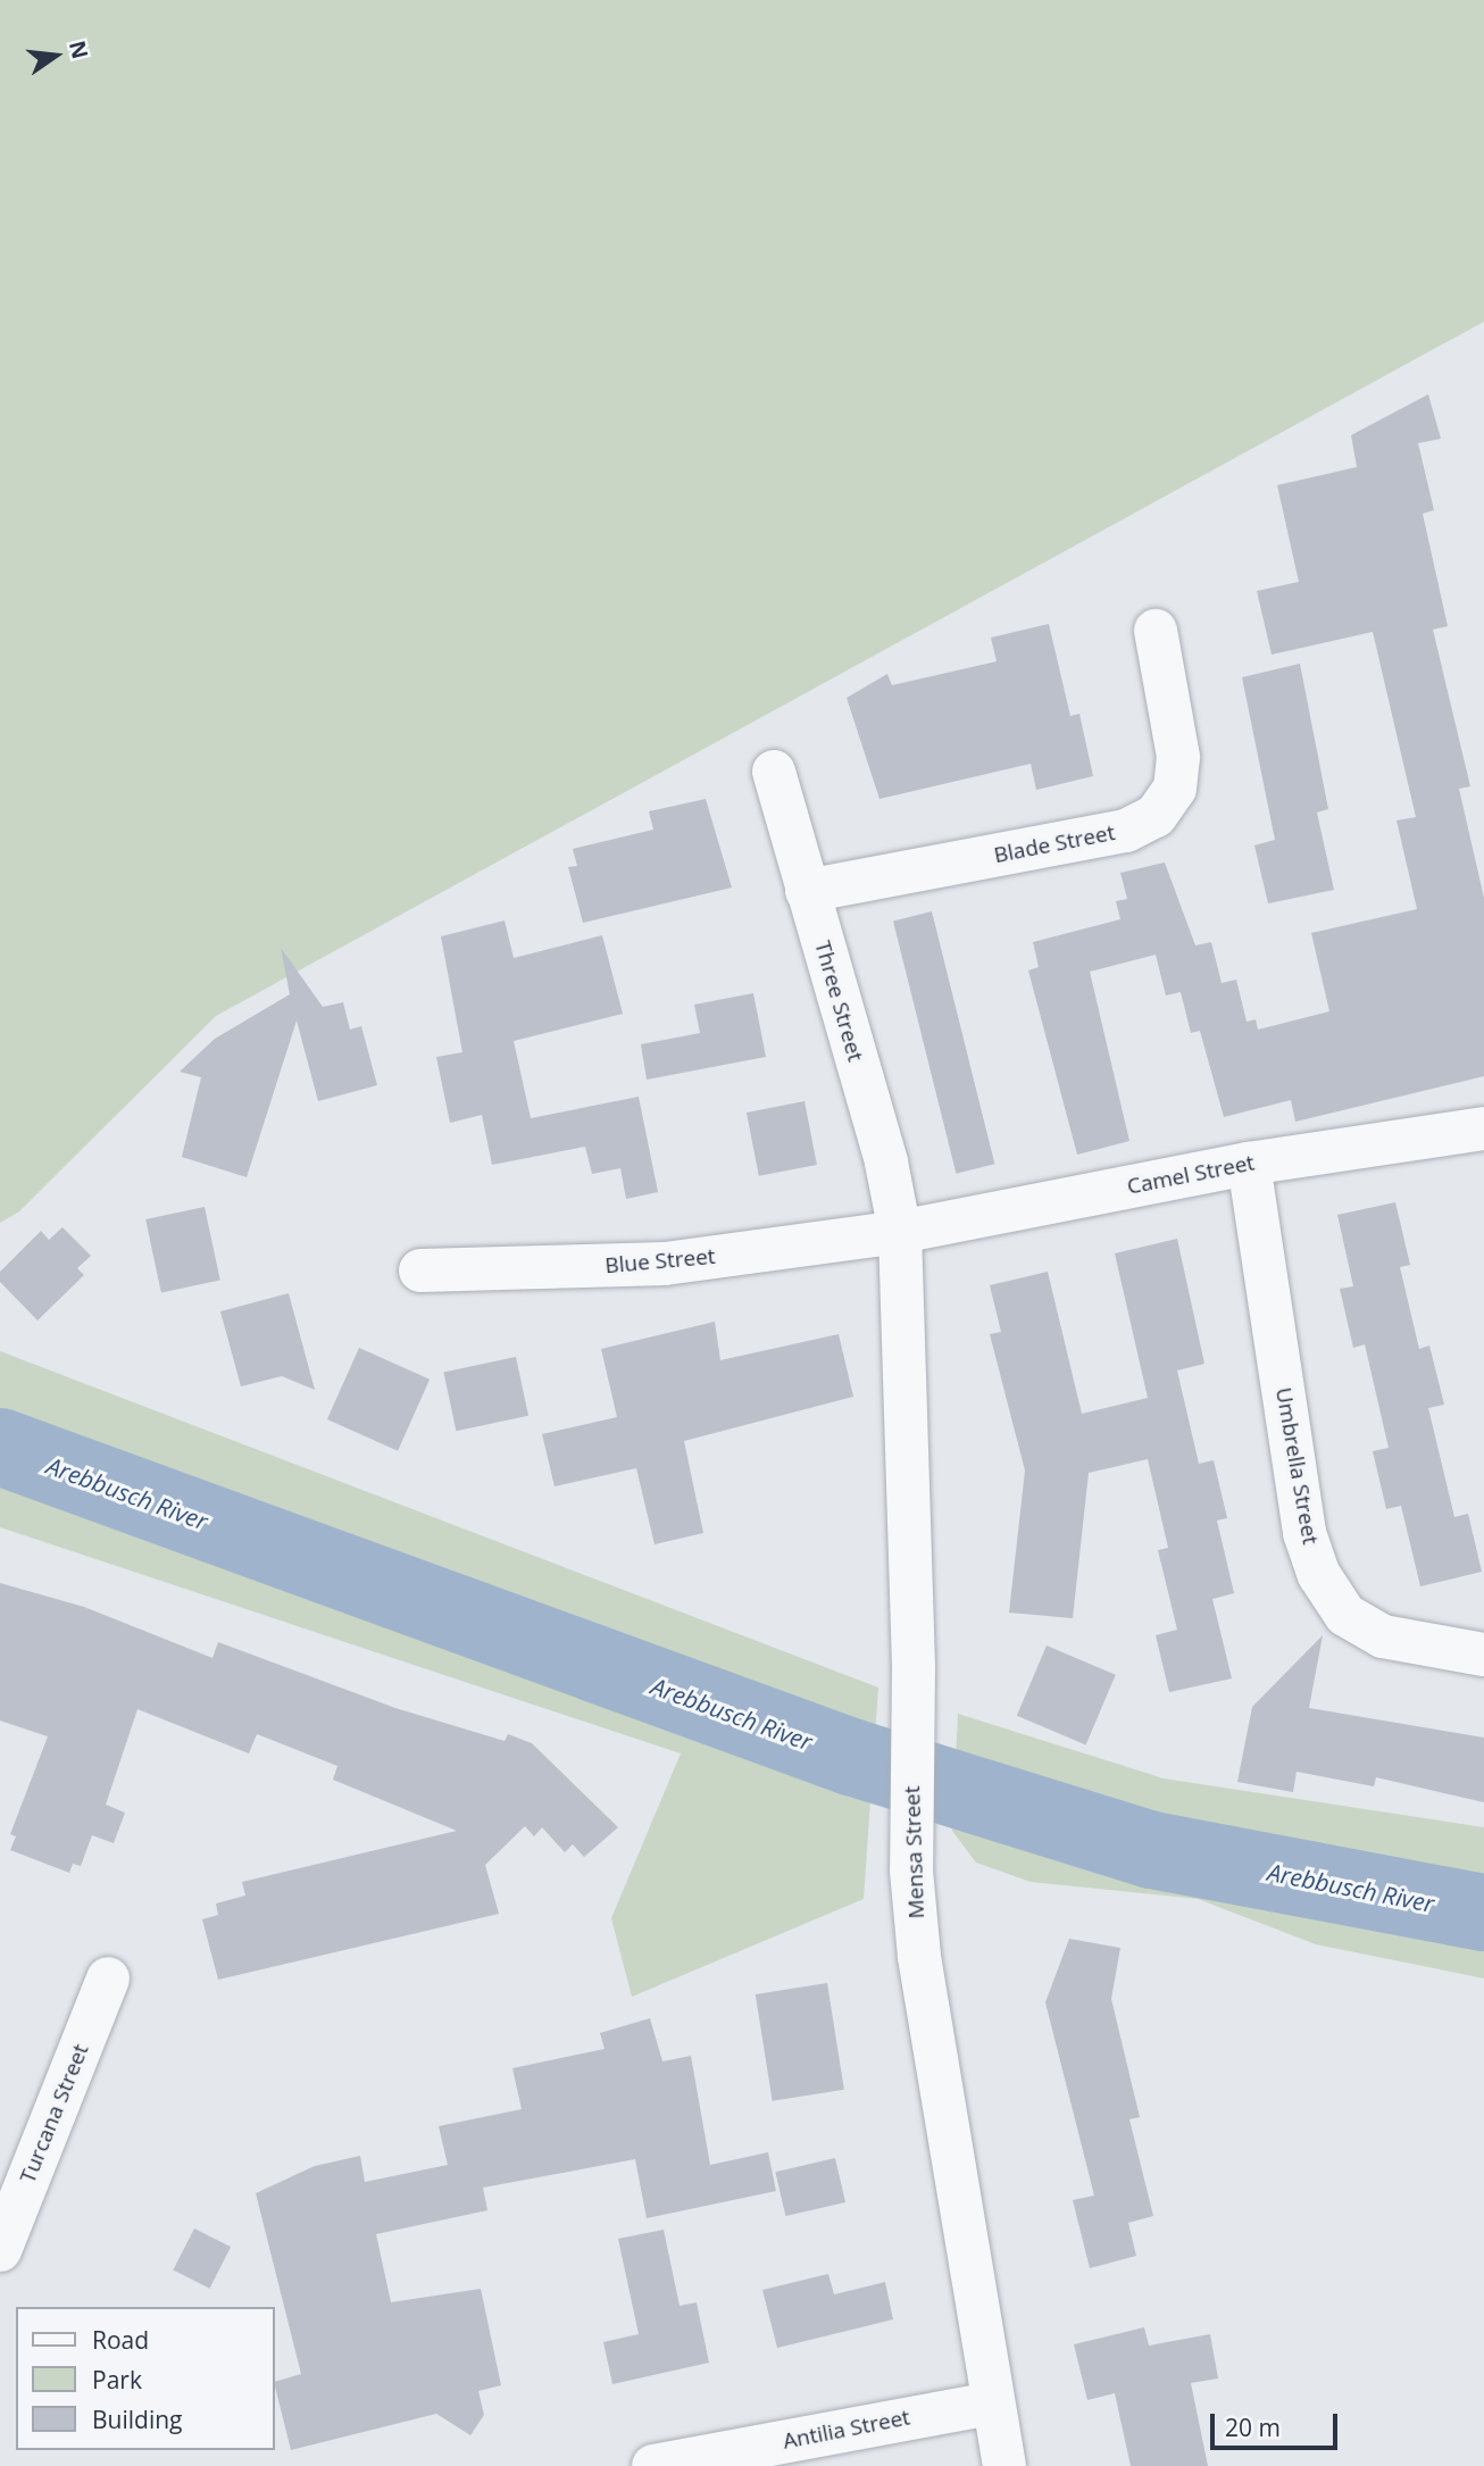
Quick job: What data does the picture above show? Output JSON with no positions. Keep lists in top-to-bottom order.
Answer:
{
  "streets": {
    "street": [
      "Blade Street",
      "Three Street",
      "Camel Street",
      "Blue Street",
      "Umbrella Street",
      "Mensa Street",
      "Turcana Street",
      "Antilia Street"
    ]
  },
  "crossings": [
    ["Blade Street", "Three Street"],
    ["Three Street", "Camel Street"],
    ["Three Street", "Blue Street"],
    ["Three Street", "Mensa Street"],
    ["Camel Street", "Blue Street"],
    ["Camel Street", "Umbrella Street"],
    ["Camel Street", "Mensa Street"],
    ["Blue Street", "Mensa Street"],
    ["Mensa Street", "Antilia Street"]
  ],
  "water": ["Arebbusch River"],
  "legend": ["Road", "Park", "Building"],
  "scale_bar": "20 m",
  "north": "right"
}
